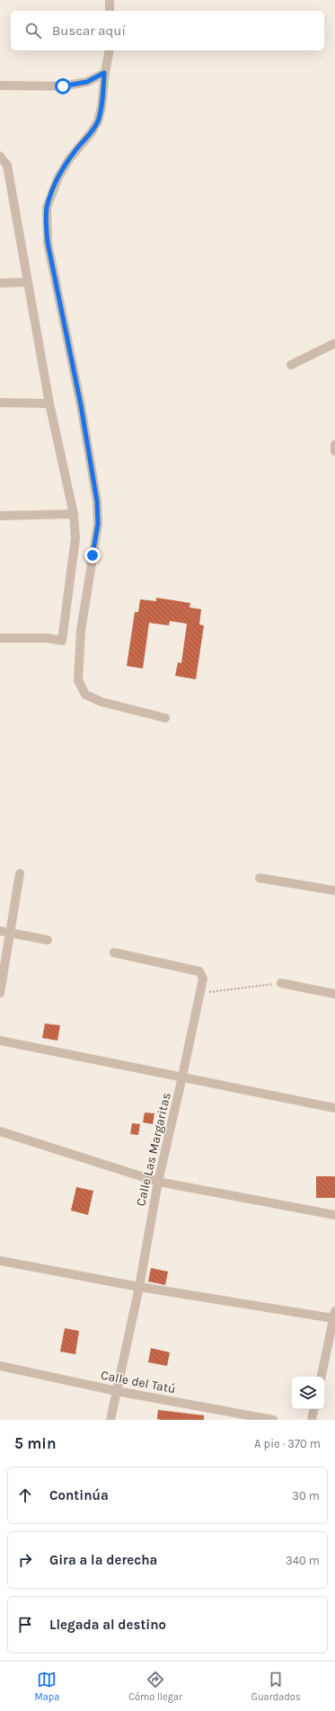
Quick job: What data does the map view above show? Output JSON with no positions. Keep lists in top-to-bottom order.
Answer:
{
  "streets": {
    "street": ["Calle Las Margaritas", "Calle del Tatú"]
  },
  "crossings": [
    ["Calle Las Margaritas", "Calle del Tatú"]
  ],
  "page": {
    "search": "Buscar aquí",
    "heading": ["5 min", "A pie · 370 m"],
    "list": [
      ["Continúa", "30 m"],
      ["Gira a la derecha", "340 m"],
      "Llegada al destino"
    ],
    "nav": ["Mapa", "Cómo llegar", "Guardados"]
  }
}
